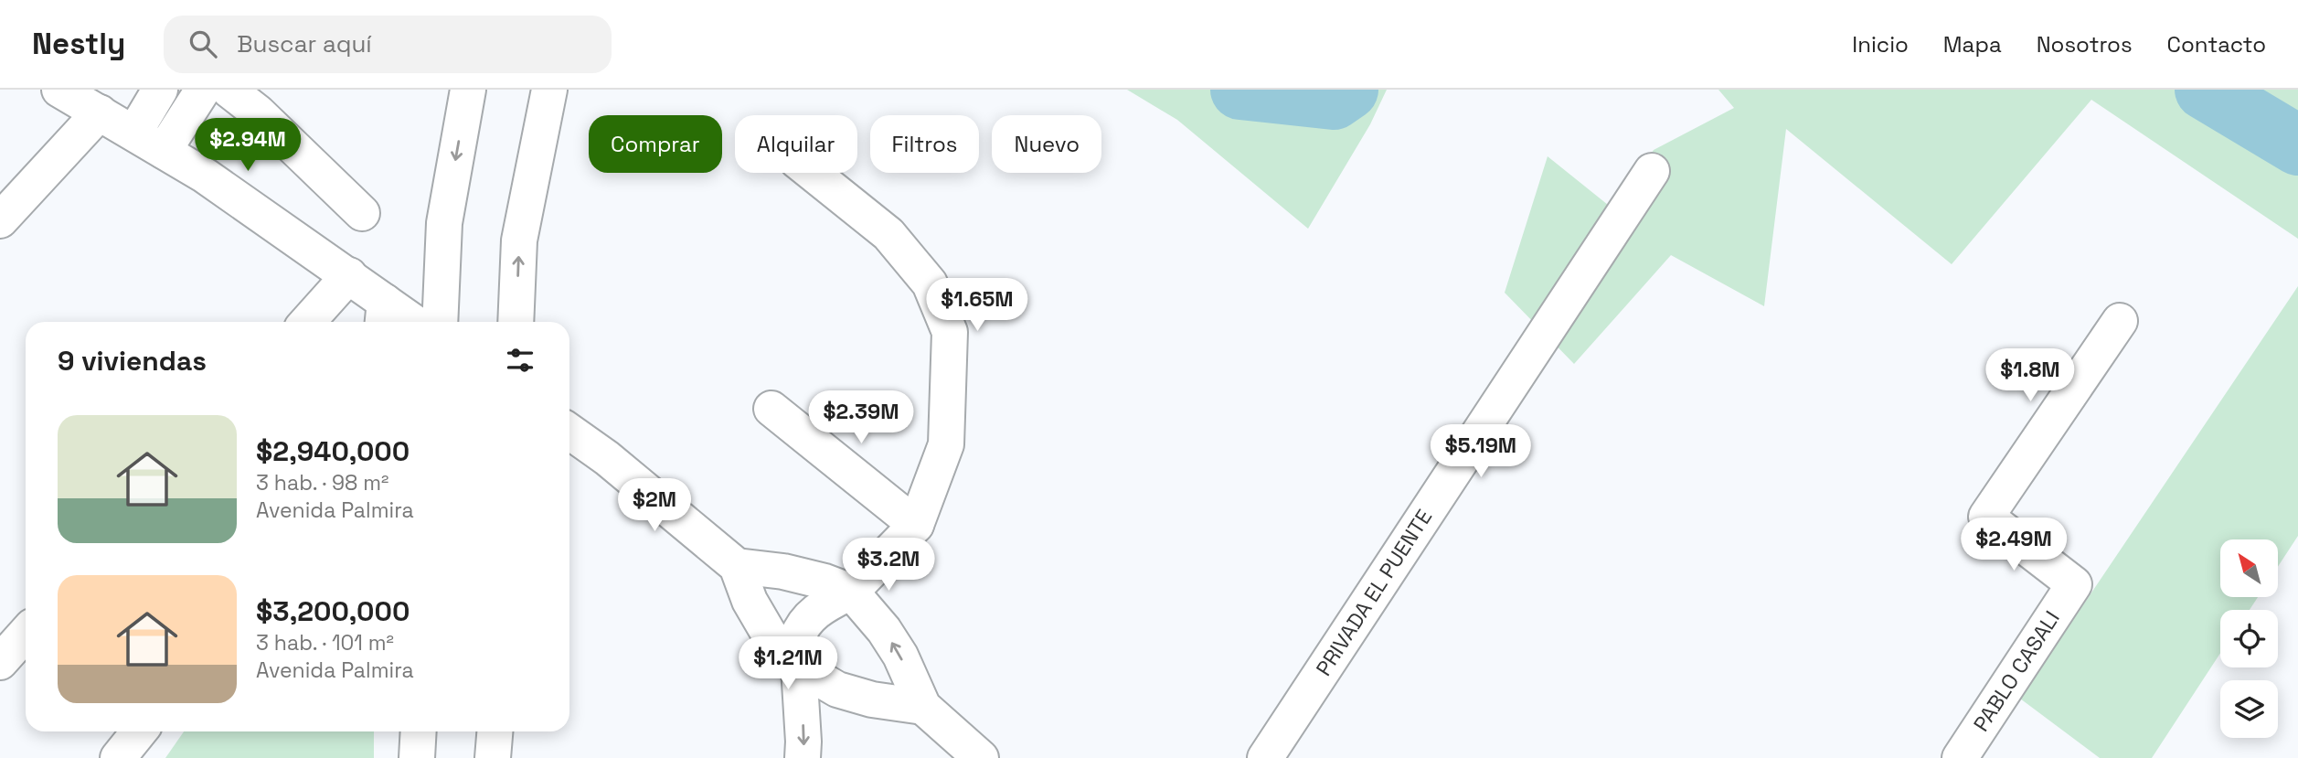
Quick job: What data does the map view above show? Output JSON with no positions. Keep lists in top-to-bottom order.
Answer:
{
  "streets": {
    "main road": ["PRIVADA EL PUENTE", "PABLO CASALI"]
  },
  "north": "top left",
  "page": {
    "header": "Nestly",
    "search": "Buscar aquí",
    "nav": [
      "Inicio",
      "Mapa",
      "Nosotros",
      "Contacto"
    ],
    "chip": [
      "Comprar",
      "Alquilar",
      "Filtros",
      "Nuevo"
    ],
    "price": [
      "$2.94M",
      "$1.65M",
      "$1.8M",
      "$2.39M",
      "$5.19M",
      "$2M",
      "$2.49M",
      "$3.2M",
      "$1.21M"
    ],
    "heading": "9 viviendas",
    "list": [
      {
        "name": "$2,940,000",
        "note": "3 hab. · 98 m² · Avenida Palmira"
      },
      {
        "name": "$3,200,000",
        "note": "3 hab. · 101 m² · Avenida Palmira"
      }
    ]
  }
}
